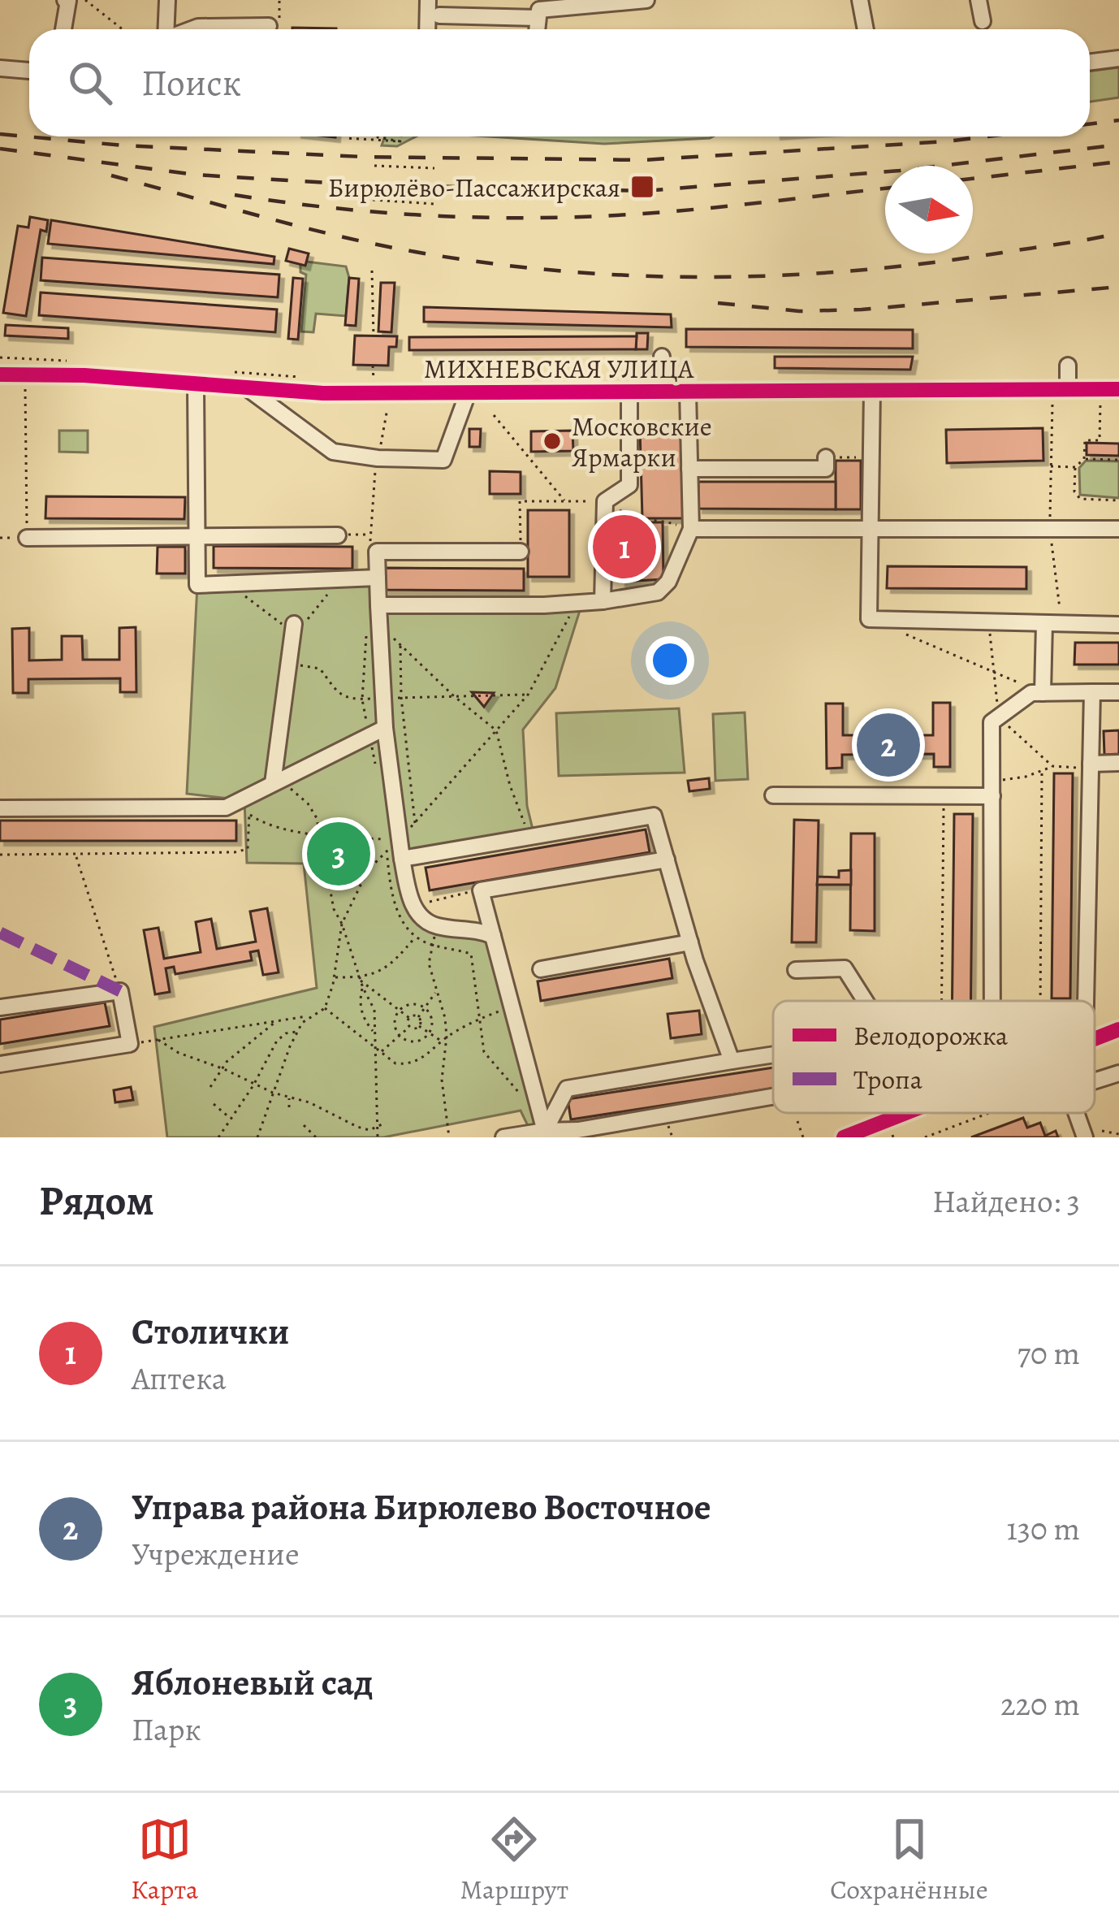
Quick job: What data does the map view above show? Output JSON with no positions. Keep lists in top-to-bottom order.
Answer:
{
  "streets": {
    "street": ["МИХНЕВСКАЯ УЛИЦА"]
  },
  "places": {
    "transit": ["Бирюлёво-Пассажирская"],
    "other": ["Московские Ярмарки"]
  },
  "legend": ["Велодорожка", "Тропа"],
  "north": "right",
  "page": {
    "search": "Поиск",
    "pins": ["1", "2", "3"],
    "heading": ["Рядом", "Найдено: 3"],
    "list": [
      {
        "mark": "1",
        "name": "Столички",
        "note": "Аптека",
        "value": "70 m"
      },
      {
        "mark": "2",
        "name": "Управа района Бирюлево Восточное",
        "note": "Учреждение",
        "value": "130 m"
      },
      {
        "mark": "3",
        "name": "Яблоневый сад",
        "note": "Парк",
        "value": "220 m"
      }
    ],
    "nav": ["Карта", "Маршрут", "Сохранённые"]
  }
}
